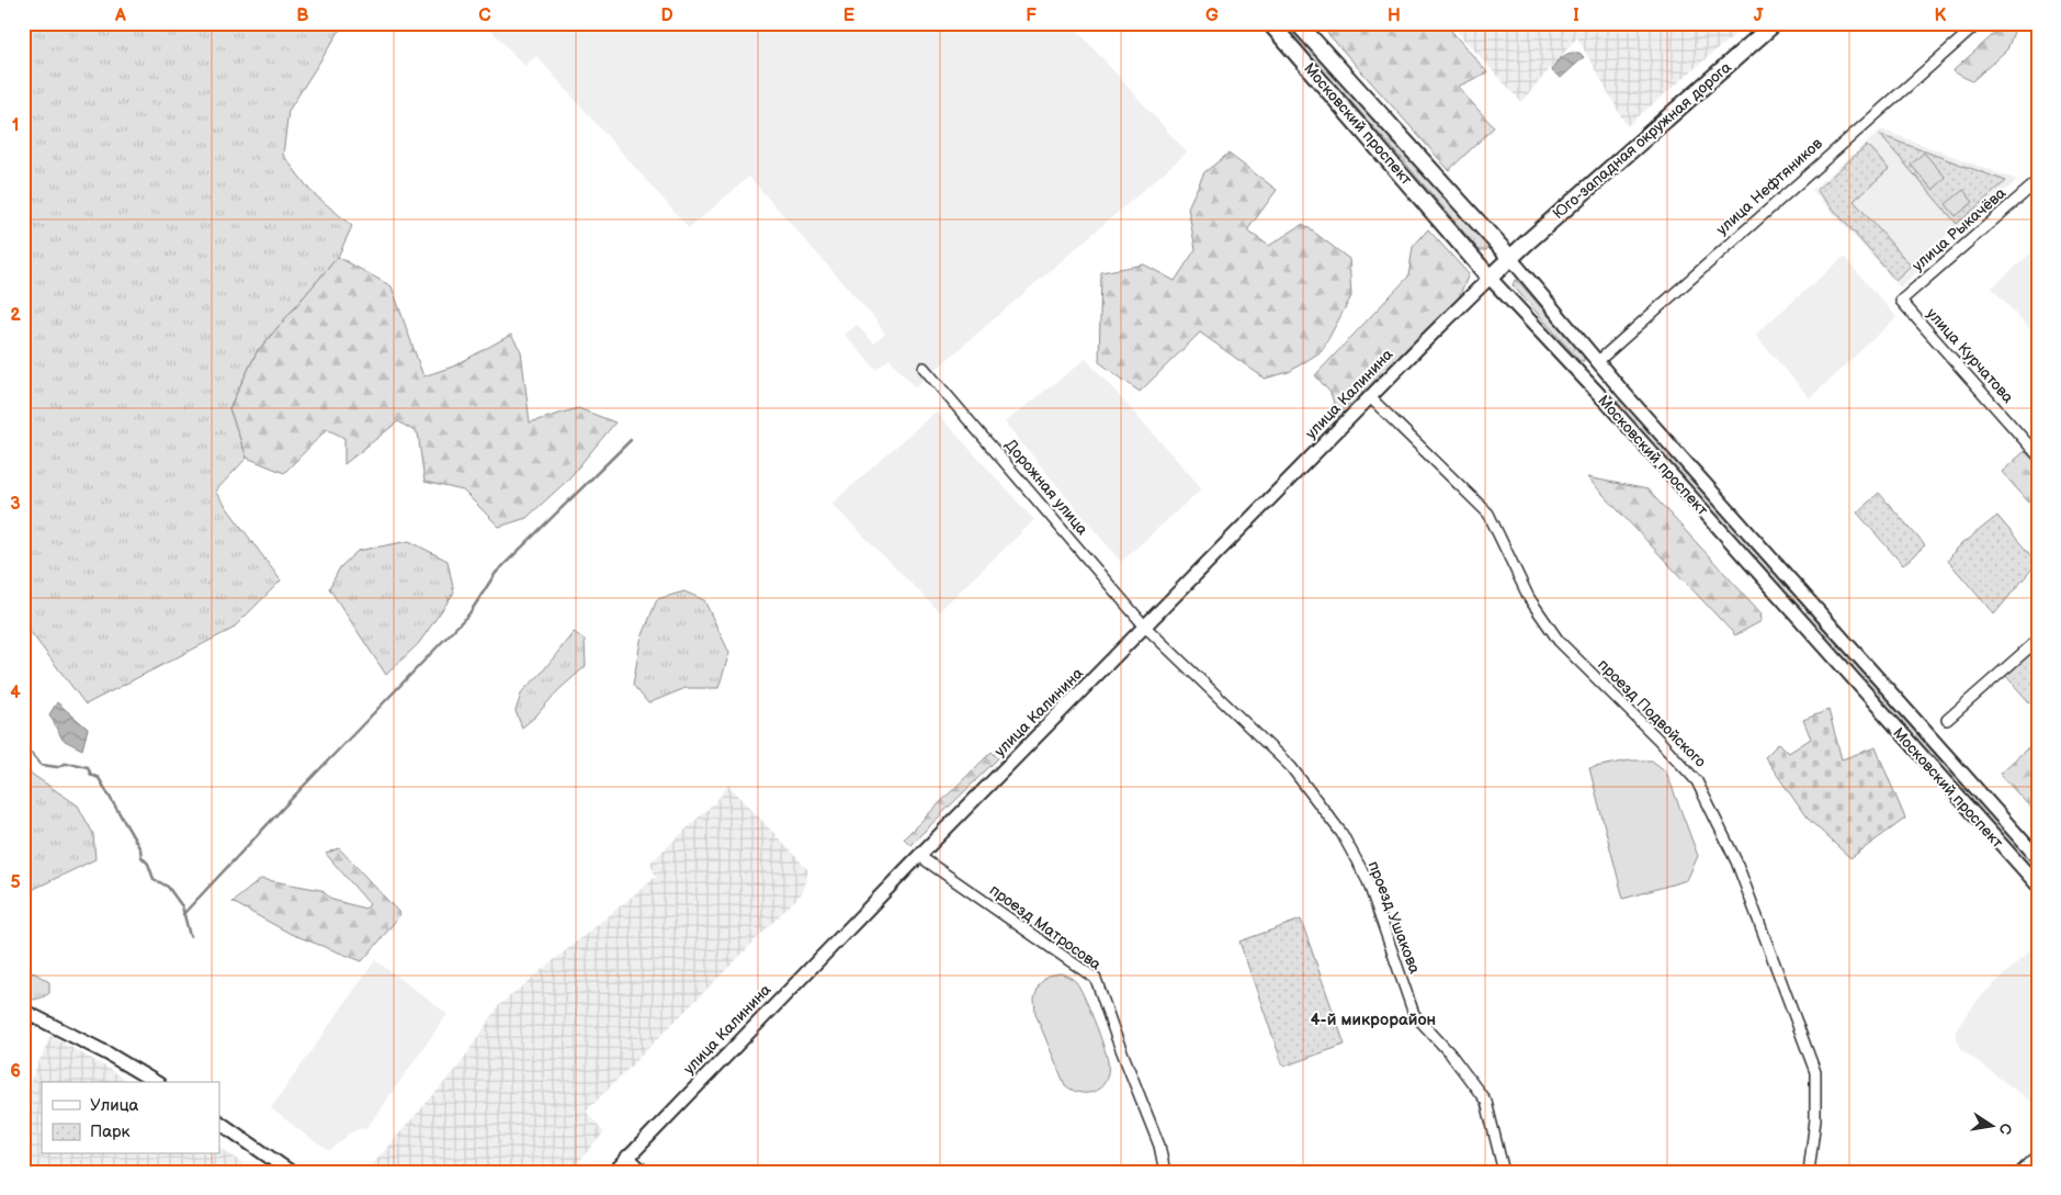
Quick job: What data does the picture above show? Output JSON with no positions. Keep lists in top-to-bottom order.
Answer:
{
  "streets": {
    "highway": ["Московский проспект", "Юго-западная окружная дорога"],
    "main road": ["улица Нефтяников", "улица Калинина"],
    "street": [
      "улица Рыкачёва",
      "улица Курчатова",
      "Дорожная улица",
      "проезд Подвойского",
      "проезд Ушакова",
      "проезд Матросова"
    ]
  },
  "crossings": [
    ["Московский проспект", "Юго-западная окружная дорога"],
    ["Московский проспект", "улица Нефтяников"],
    ["Московский проспект", "улица Калинина"],
    ["Юго-западная окружная дорога", "улица Калинина"],
    ["улица Рыкачёва", "улица Курчатова"],
    ["улица Калинина", "Дорожная улица"],
    ["улица Калинина", "проезд Подвойского"],
    ["улица Калинина", "проезд Ушакова"],
    ["улица Калинина", "проезд Матросова"],
    ["Дорожная улица", "проезд Ушакова"]
  ],
  "districts": ["4-й микрорайон"],
  "legend": ["Улица", "Парк"],
  "north": "right",
  "grid": {
    "columns": [
      "A",
      "B",
      "C",
      "D",
      "E",
      "F",
      "G",
      "H",
      "I",
      "J",
      "K"
    ],
    "rows": [
      "1",
      "2",
      "3",
      "4",
      "5",
      "6"
    ]
  }
}
